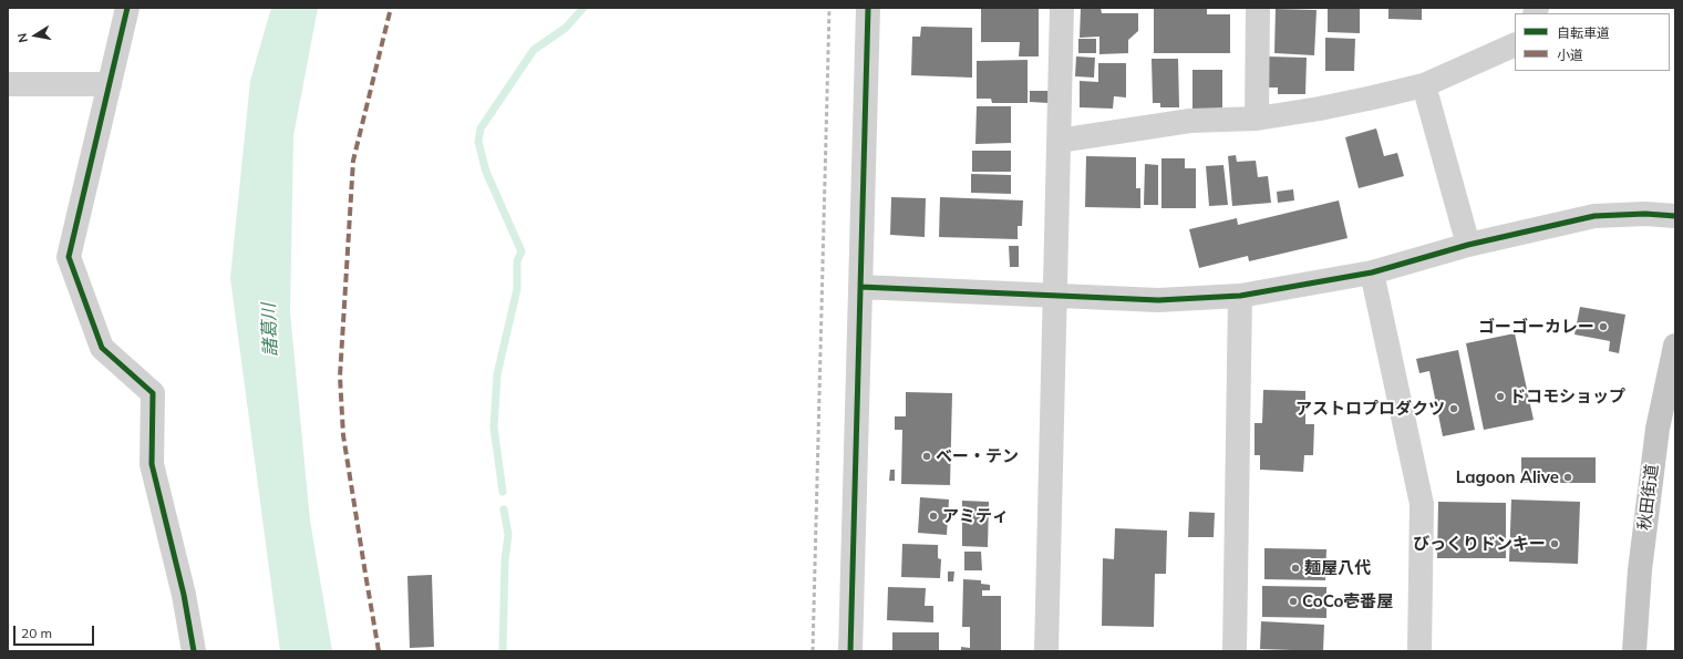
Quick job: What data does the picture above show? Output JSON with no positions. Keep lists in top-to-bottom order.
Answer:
{
  "streets": {
    "main road": ["秋田街道"]
  },
  "water": ["諸葛川"],
  "places": [
    "ゴーゴーカレー",
    "ドコモショップ",
    "アストロプロダクツ",
    "ベー・テン",
    "Lagoon Alive",
    "アミティ",
    "びっくりドンキー",
    "麺屋八代",
    "CoCo壱番屋"
  ],
  "legend": ["自転車道", "小道"],
  "scale_bar": "20 m",
  "north": "left"
}
